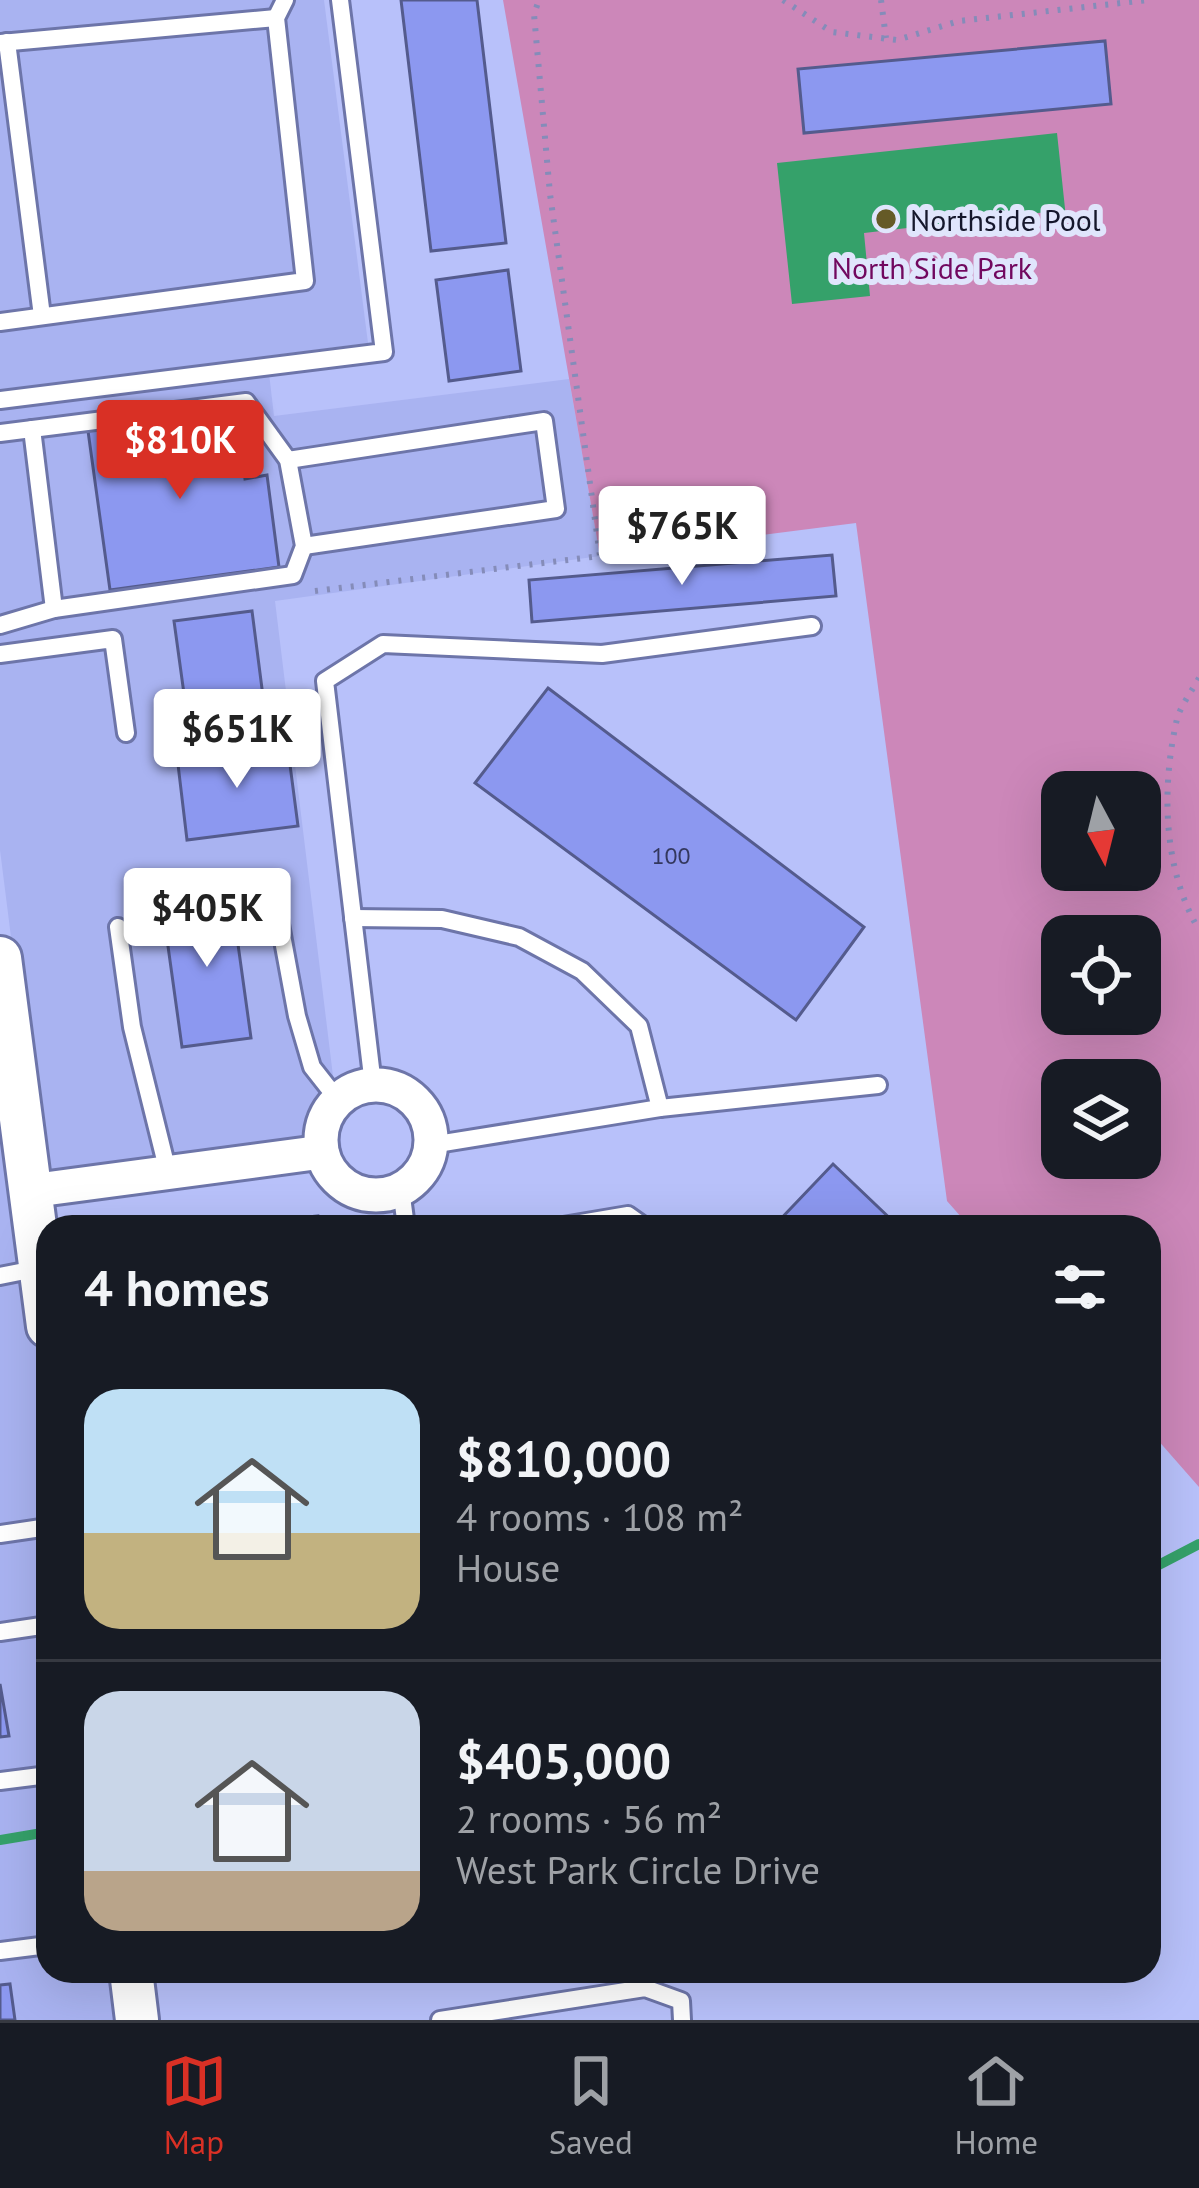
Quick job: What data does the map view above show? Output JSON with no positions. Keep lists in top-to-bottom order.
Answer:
{
  "parks": ["North Side Park"],
  "places": ["Northside Pool"],
  "house_numbers": ["100"],
  "north": "bottom",
  "page": {
    "price": [
      "$810K",
      "$765K",
      "$651K",
      "$405K"
    ],
    "heading": "4 homes",
    "list": [
      {
        "name": "$810,000",
        "note": "4 rooms · 108 m² · House"
      },
      {
        "name": "$405,000",
        "note": "2 rooms · 56 m² · West Park Circle Drive"
      }
    ],
    "tabs": ["Map", "Saved", "Home"]
  }
}
